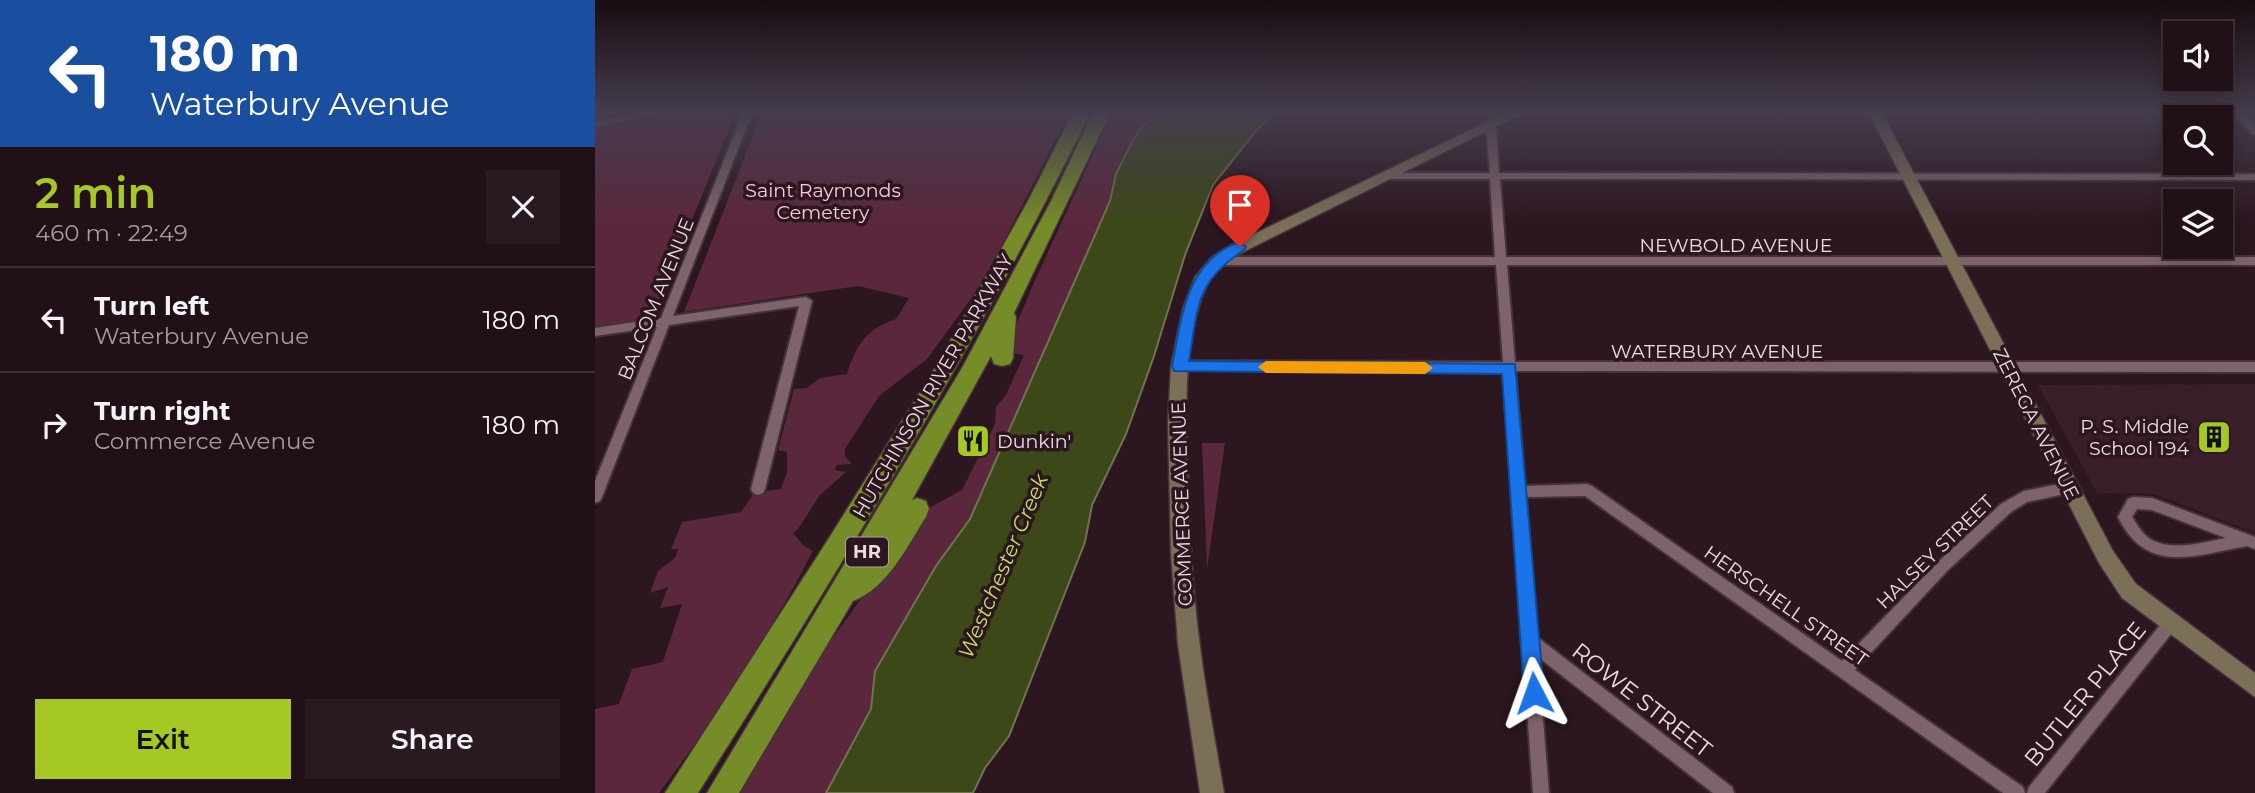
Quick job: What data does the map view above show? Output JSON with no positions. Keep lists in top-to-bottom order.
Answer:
{
  "streets": {
    "highway": ["HUTCHINSON RIVER PARKWAY", "HR"],
    "main road": ["ZEREGA AVENUE", "COMMERCE AVENUE"],
    "street": [
      "NEWBOLD AVENUE",
      "BALCOM AVENUE",
      "WATERBURY AVENUE",
      "HALSEY STREET",
      "HERSCHELL STREET",
      "BUTLER PLACE",
      "ROWE STREET"
    ]
  },
  "crossings": [
    ["NEWBOLD AVENUE", "ZEREGA AVENUE"],
    ["NEWBOLD AVENUE", "COMMERCE AVENUE"],
    ["WATERBURY AVENUE", "ZEREGA AVENUE"],
    ["WATERBURY AVENUE", "COMMERCE AVENUE"],
    ["ZEREGA AVENUE", "HALSEY STREET"],
    ["ZEREGA AVENUE", "BUTLER PLACE"],
    ["HALSEY STREET", "HERSCHELL STREET"]
  ],
  "water": ["Westchester Creek"],
  "parks": ["Saint Raymonds Cemetery"],
  "places": {
    "building": ["P. S. Middle School 194"],
    "restaurant": ["Dunkin'"]
  },
  "page": {
    "turn": ["180 m", "Waterbury Avenue"],
    "heading": ["2 min", "460 m · 22:49"],
    "list": [
      {
        "name": "Turn left",
        "note": "Waterbury Avenue",
        "value": "180 m"
      },
      {
        "name": "Turn right",
        "note": "Commerce Avenue",
        "value": "180 m"
      }
    ],
    "buttons": ["Exit", "Share"]
  }
}
